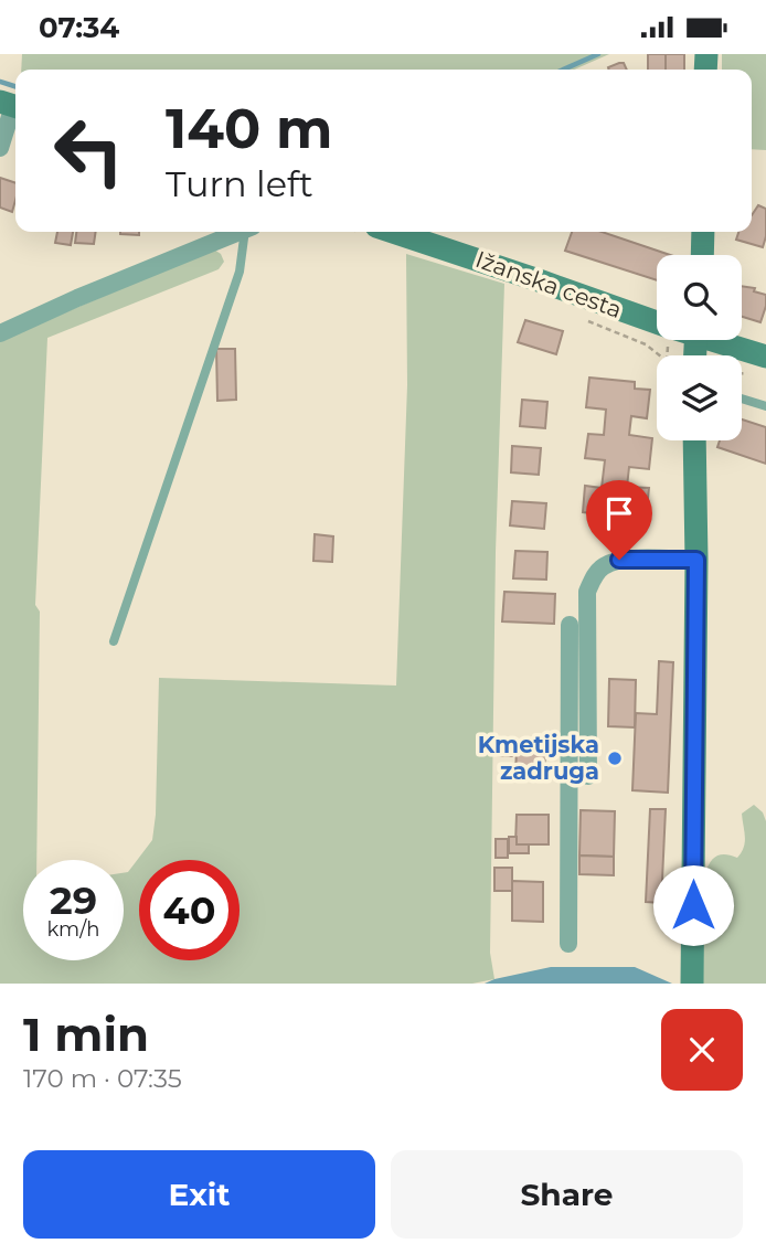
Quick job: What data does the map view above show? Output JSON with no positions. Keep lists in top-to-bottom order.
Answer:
{
  "streets": {
    "street": ["Ižanska cesta"]
  },
  "places": ["Kmetijska zadruga"],
  "page": {
    "status": "07:34",
    "turn": ["140 m", "Turn left"],
    "speed": "29 km/h",
    "limit": "40",
    "heading": ["1 min", "170 m · 07:35"],
    "buttons": ["Exit", "Share"]
  }
}
